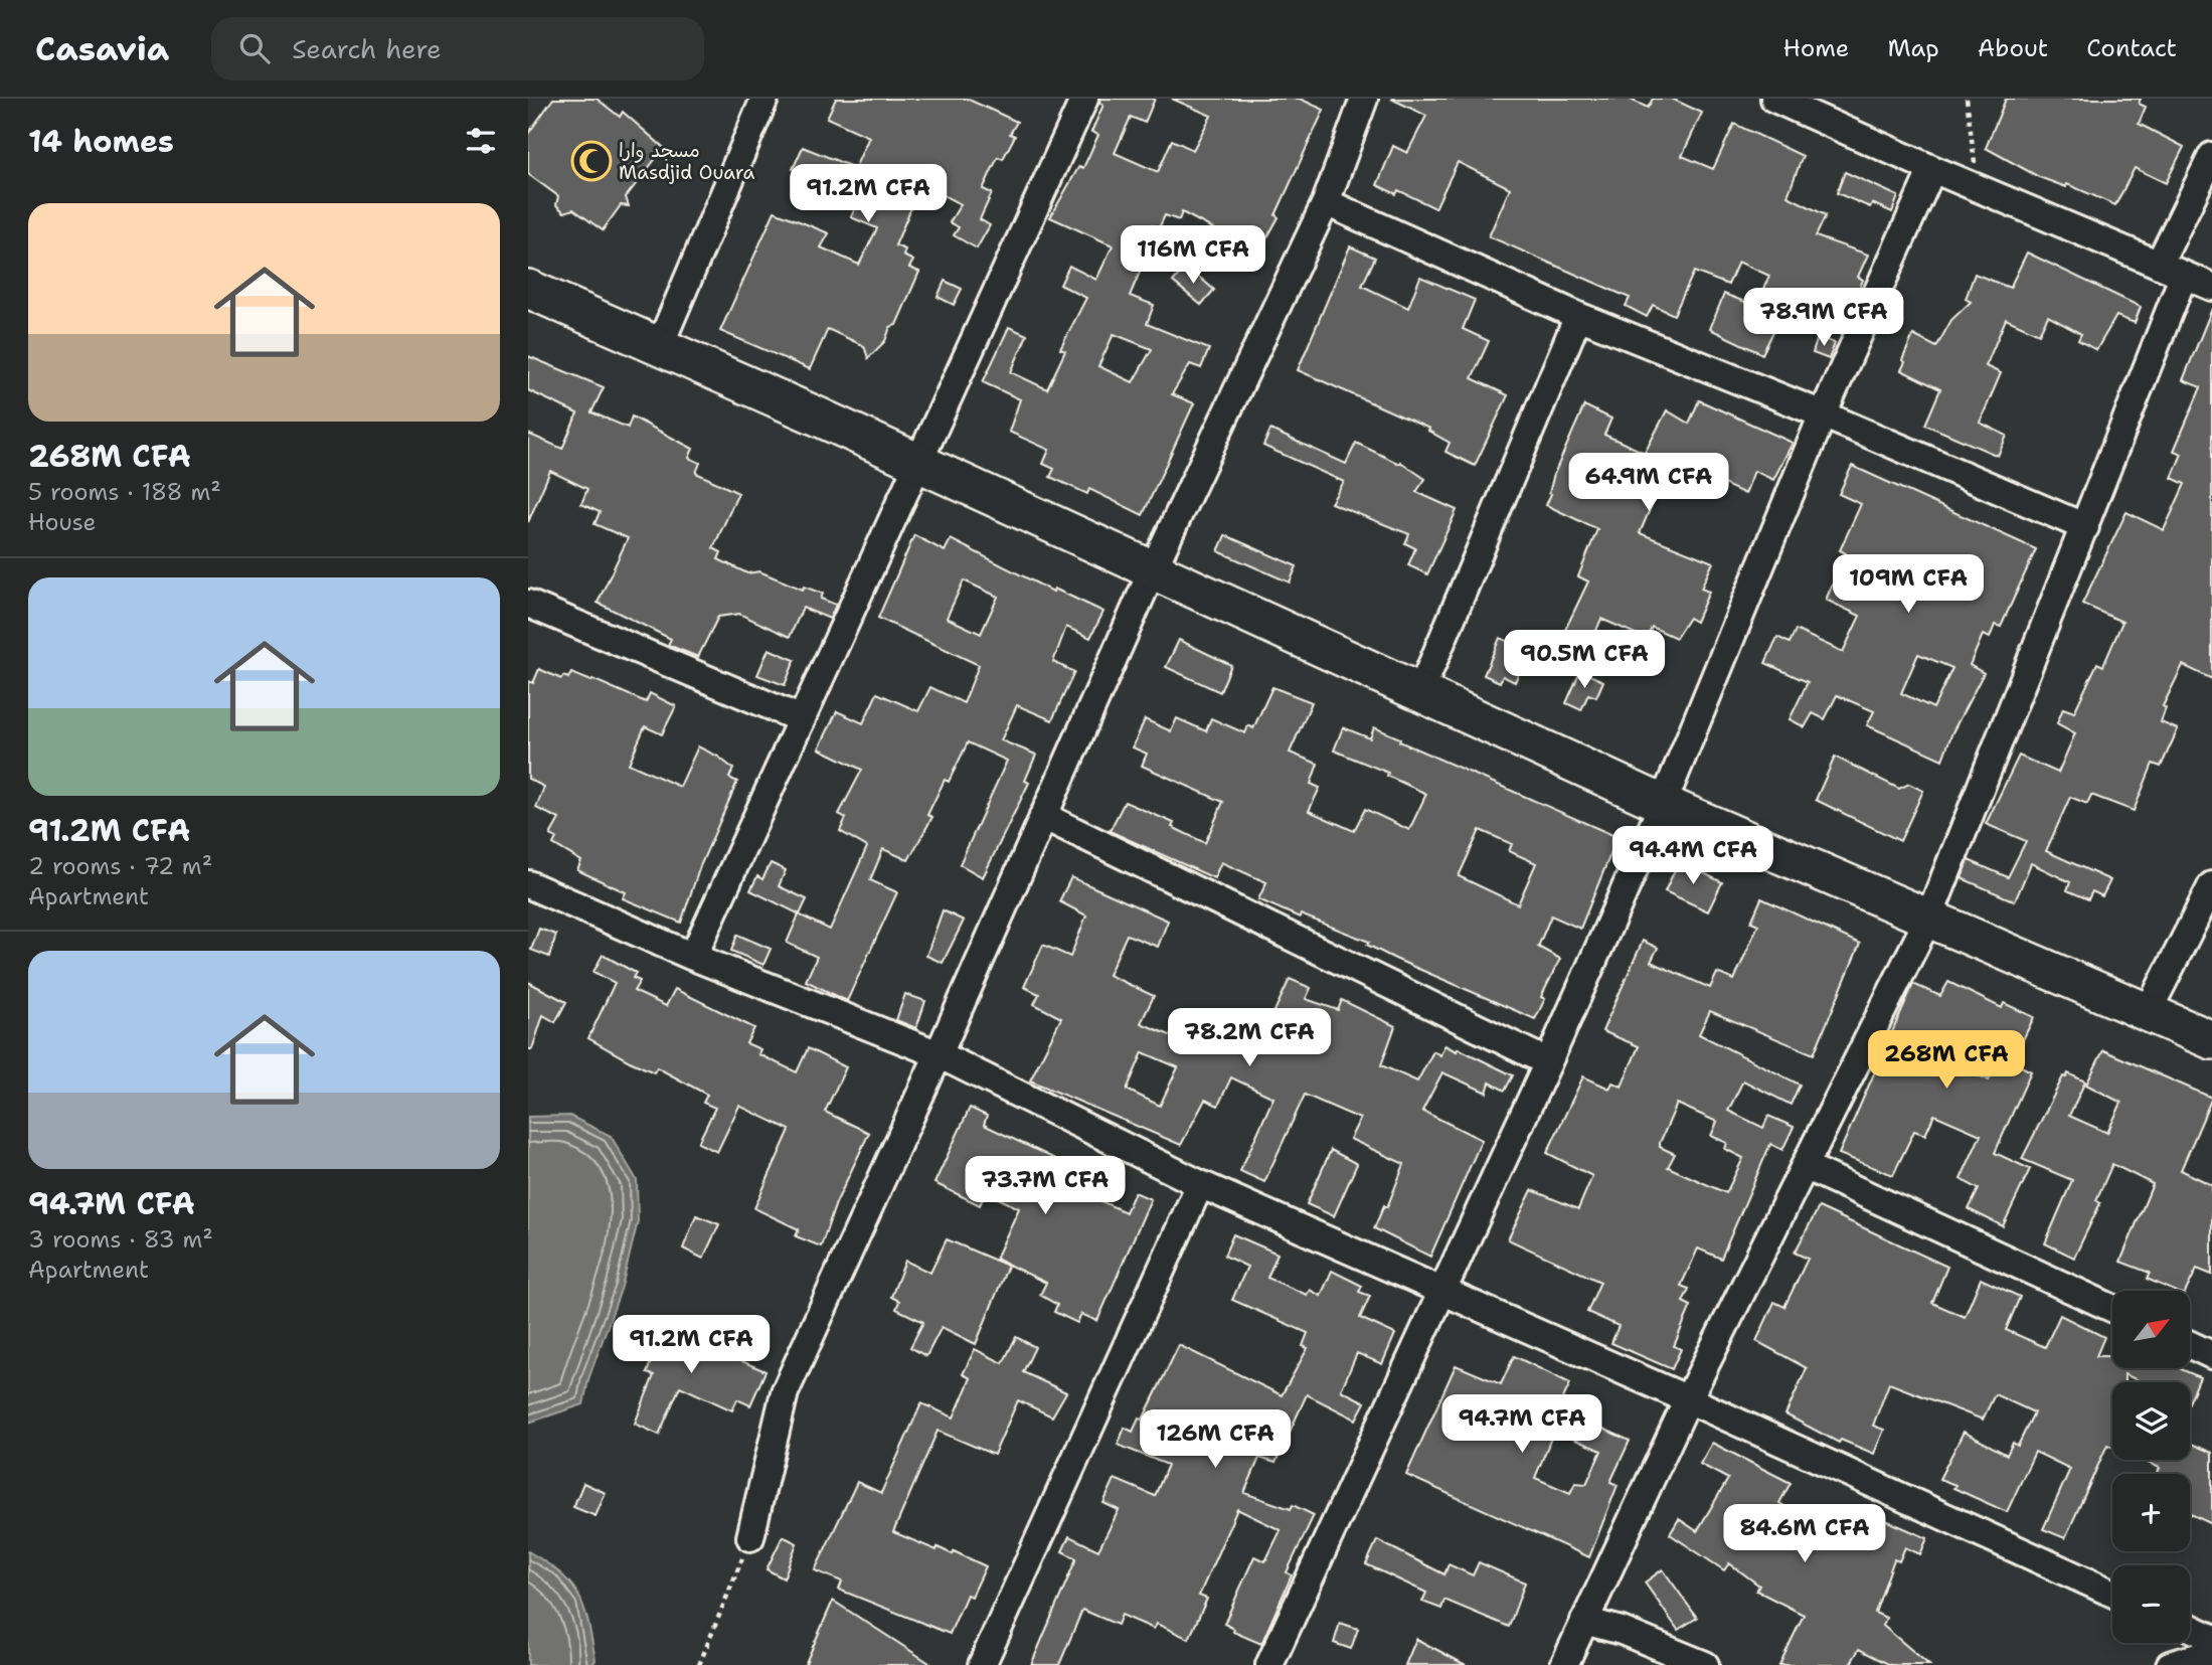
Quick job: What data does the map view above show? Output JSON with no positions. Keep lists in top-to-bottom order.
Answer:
{
  "places": {
    "mosque": ["مسجد وارا Masdjid Ouara"]
  },
  "north": "top right",
  "page": {
    "header": "Casavia",
    "search": "Search here",
    "nav": [
      "Home",
      "Map",
      "About",
      "Contact"
    ],
    "heading": "14 homes",
    "price": [
      "91.2M CFA",
      "116M CFA",
      "78.9M CFA",
      "64.9M CFA",
      "109M CFA",
      "90.5M CFA",
      "94.4M CFA",
      "78.2M CFA",
      "268M CFA",
      "73.7M CFA",
      "91.2M CFA",
      "94.7M CFA",
      "126M CFA",
      "84.6M CFA"
    ],
    "list": [
      {
        "name": "268M CFA",
        "note": "5 rooms · 188 m² · House"
      },
      {
        "name": "91.2M CFA",
        "note": "2 rooms · 72 m² · Apartment"
      },
      {
        "name": "94.7M CFA",
        "note": "3 rooms · 83 m² · Apartment"
      }
    ],
    "map_buttons": ["+", "−"]
  }
}
